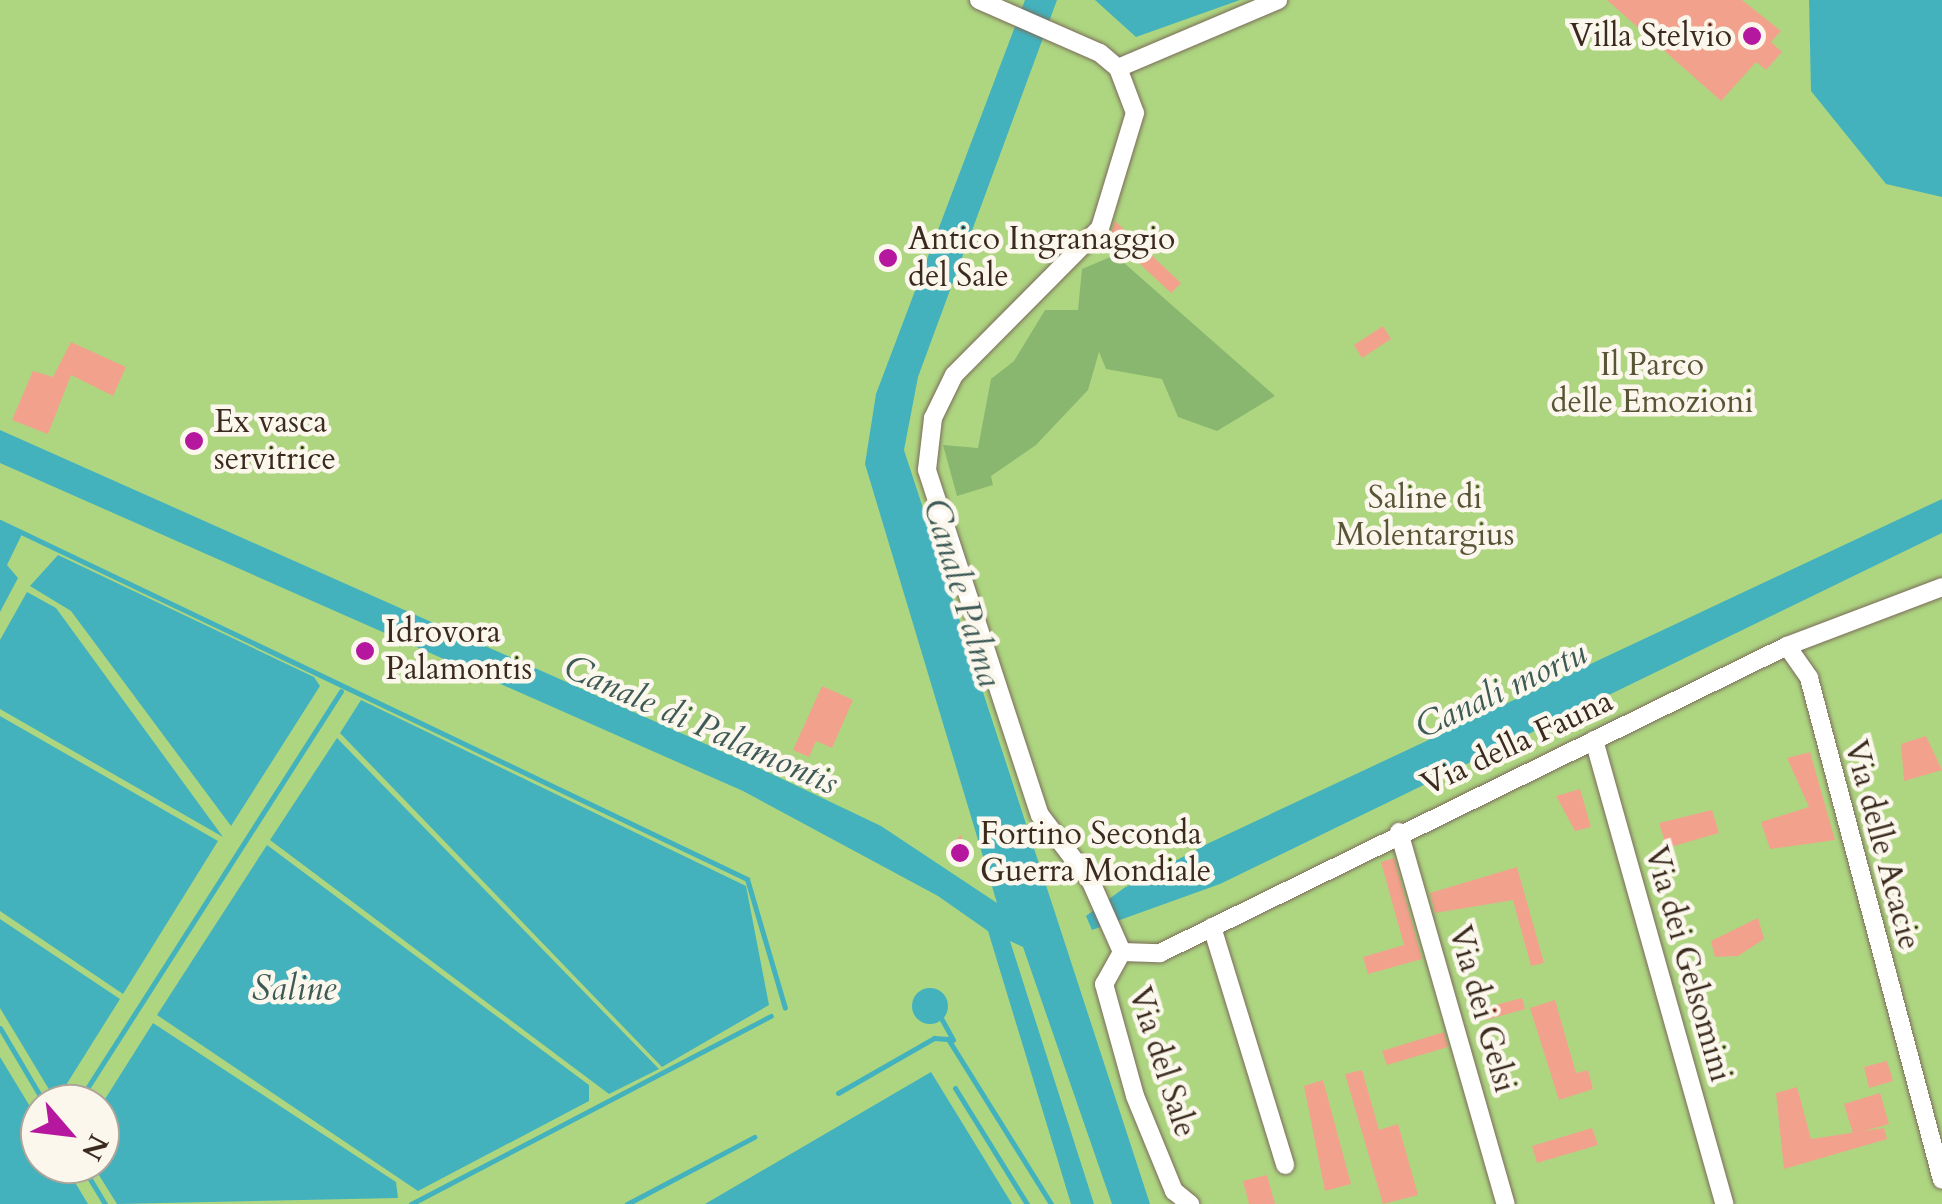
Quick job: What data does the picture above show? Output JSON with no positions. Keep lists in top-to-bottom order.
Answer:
{
  "streets": {
    "street": [
      "Via della Fauna",
      "Via delle Acacie",
      "Via dei Gelsomini",
      "Via dei Gelsi",
      "Via del Sale"
    ]
  },
  "crossings": [
    ["Via della Fauna", "Via delle Acacie"],
    ["Via della Fauna", "Via dei Gelsomini"],
    ["Via della Fauna", "Via dei Gelsi"],
    ["Via della Fauna", "Via del Sale"]
  ],
  "water": [
    "Canale Palma",
    "Canali mortu",
    "Canale di Palamontis",
    "Saline"
  ],
  "parks": ["Il Parco delle Emozioni", "Saline di Molentargius"],
  "places": [
    "Villa Stelvio",
    "Antico Ingranaggio del Sale",
    "Ex vasca servitrice",
    "Idrovora Palamontis",
    "Fortino Seconda Guerra Mondiale"
  ],
  "north": "bottom right"
}
